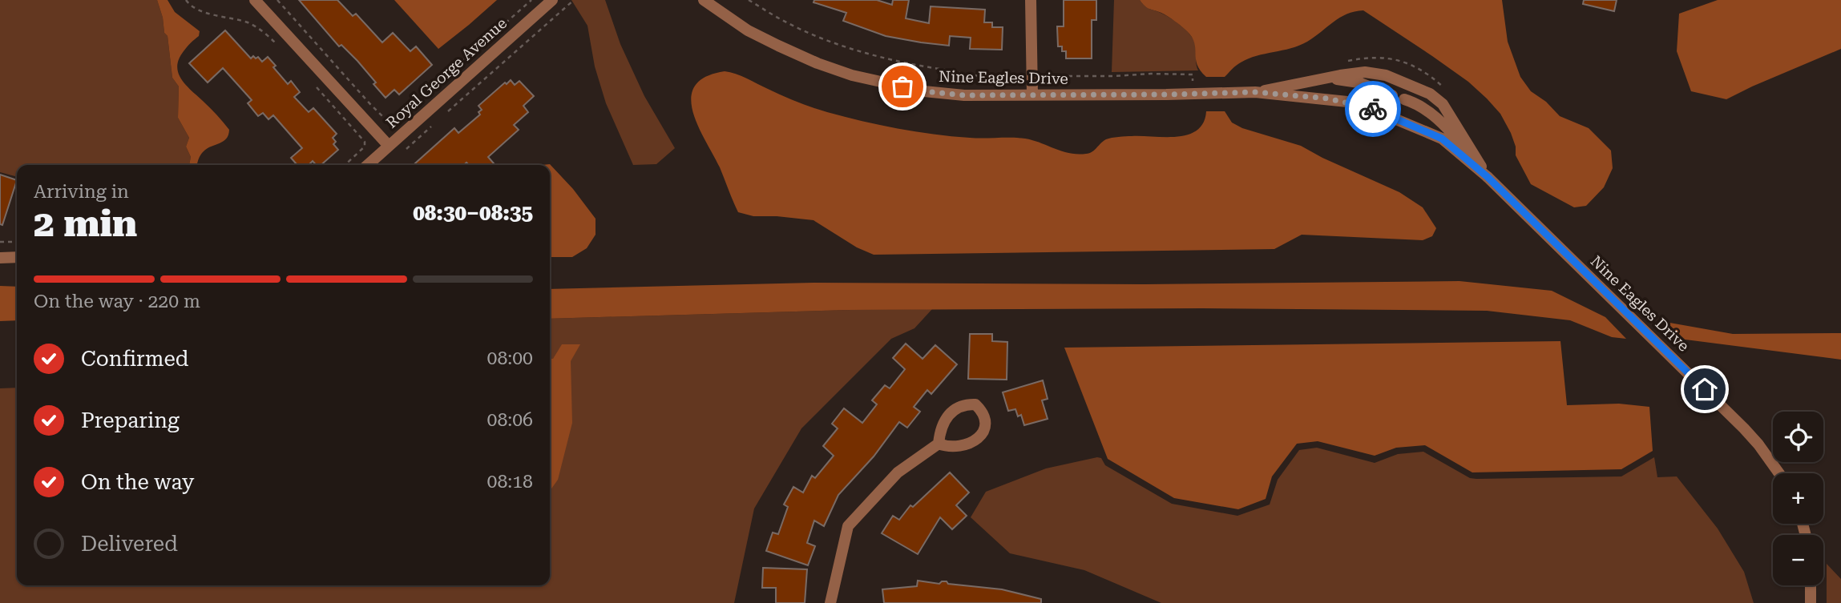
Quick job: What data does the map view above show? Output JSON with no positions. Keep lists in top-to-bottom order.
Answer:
{
  "streets": {
    "street": ["Royal George Avenue", "Nine Eagles Drive"]
  },
  "page": {
    "heading": ["2 min", "Arriving in", "08:30–08:35"],
    "bar": "On the way · 220 m",
    "list": [
      ["Confirmed", "08:00"],
      ["Preparing", "08:06"],
      ["On the way", "08:18"],
      "Delivered"
    ],
    "map_buttons": ["+", "−"]
  }
}
